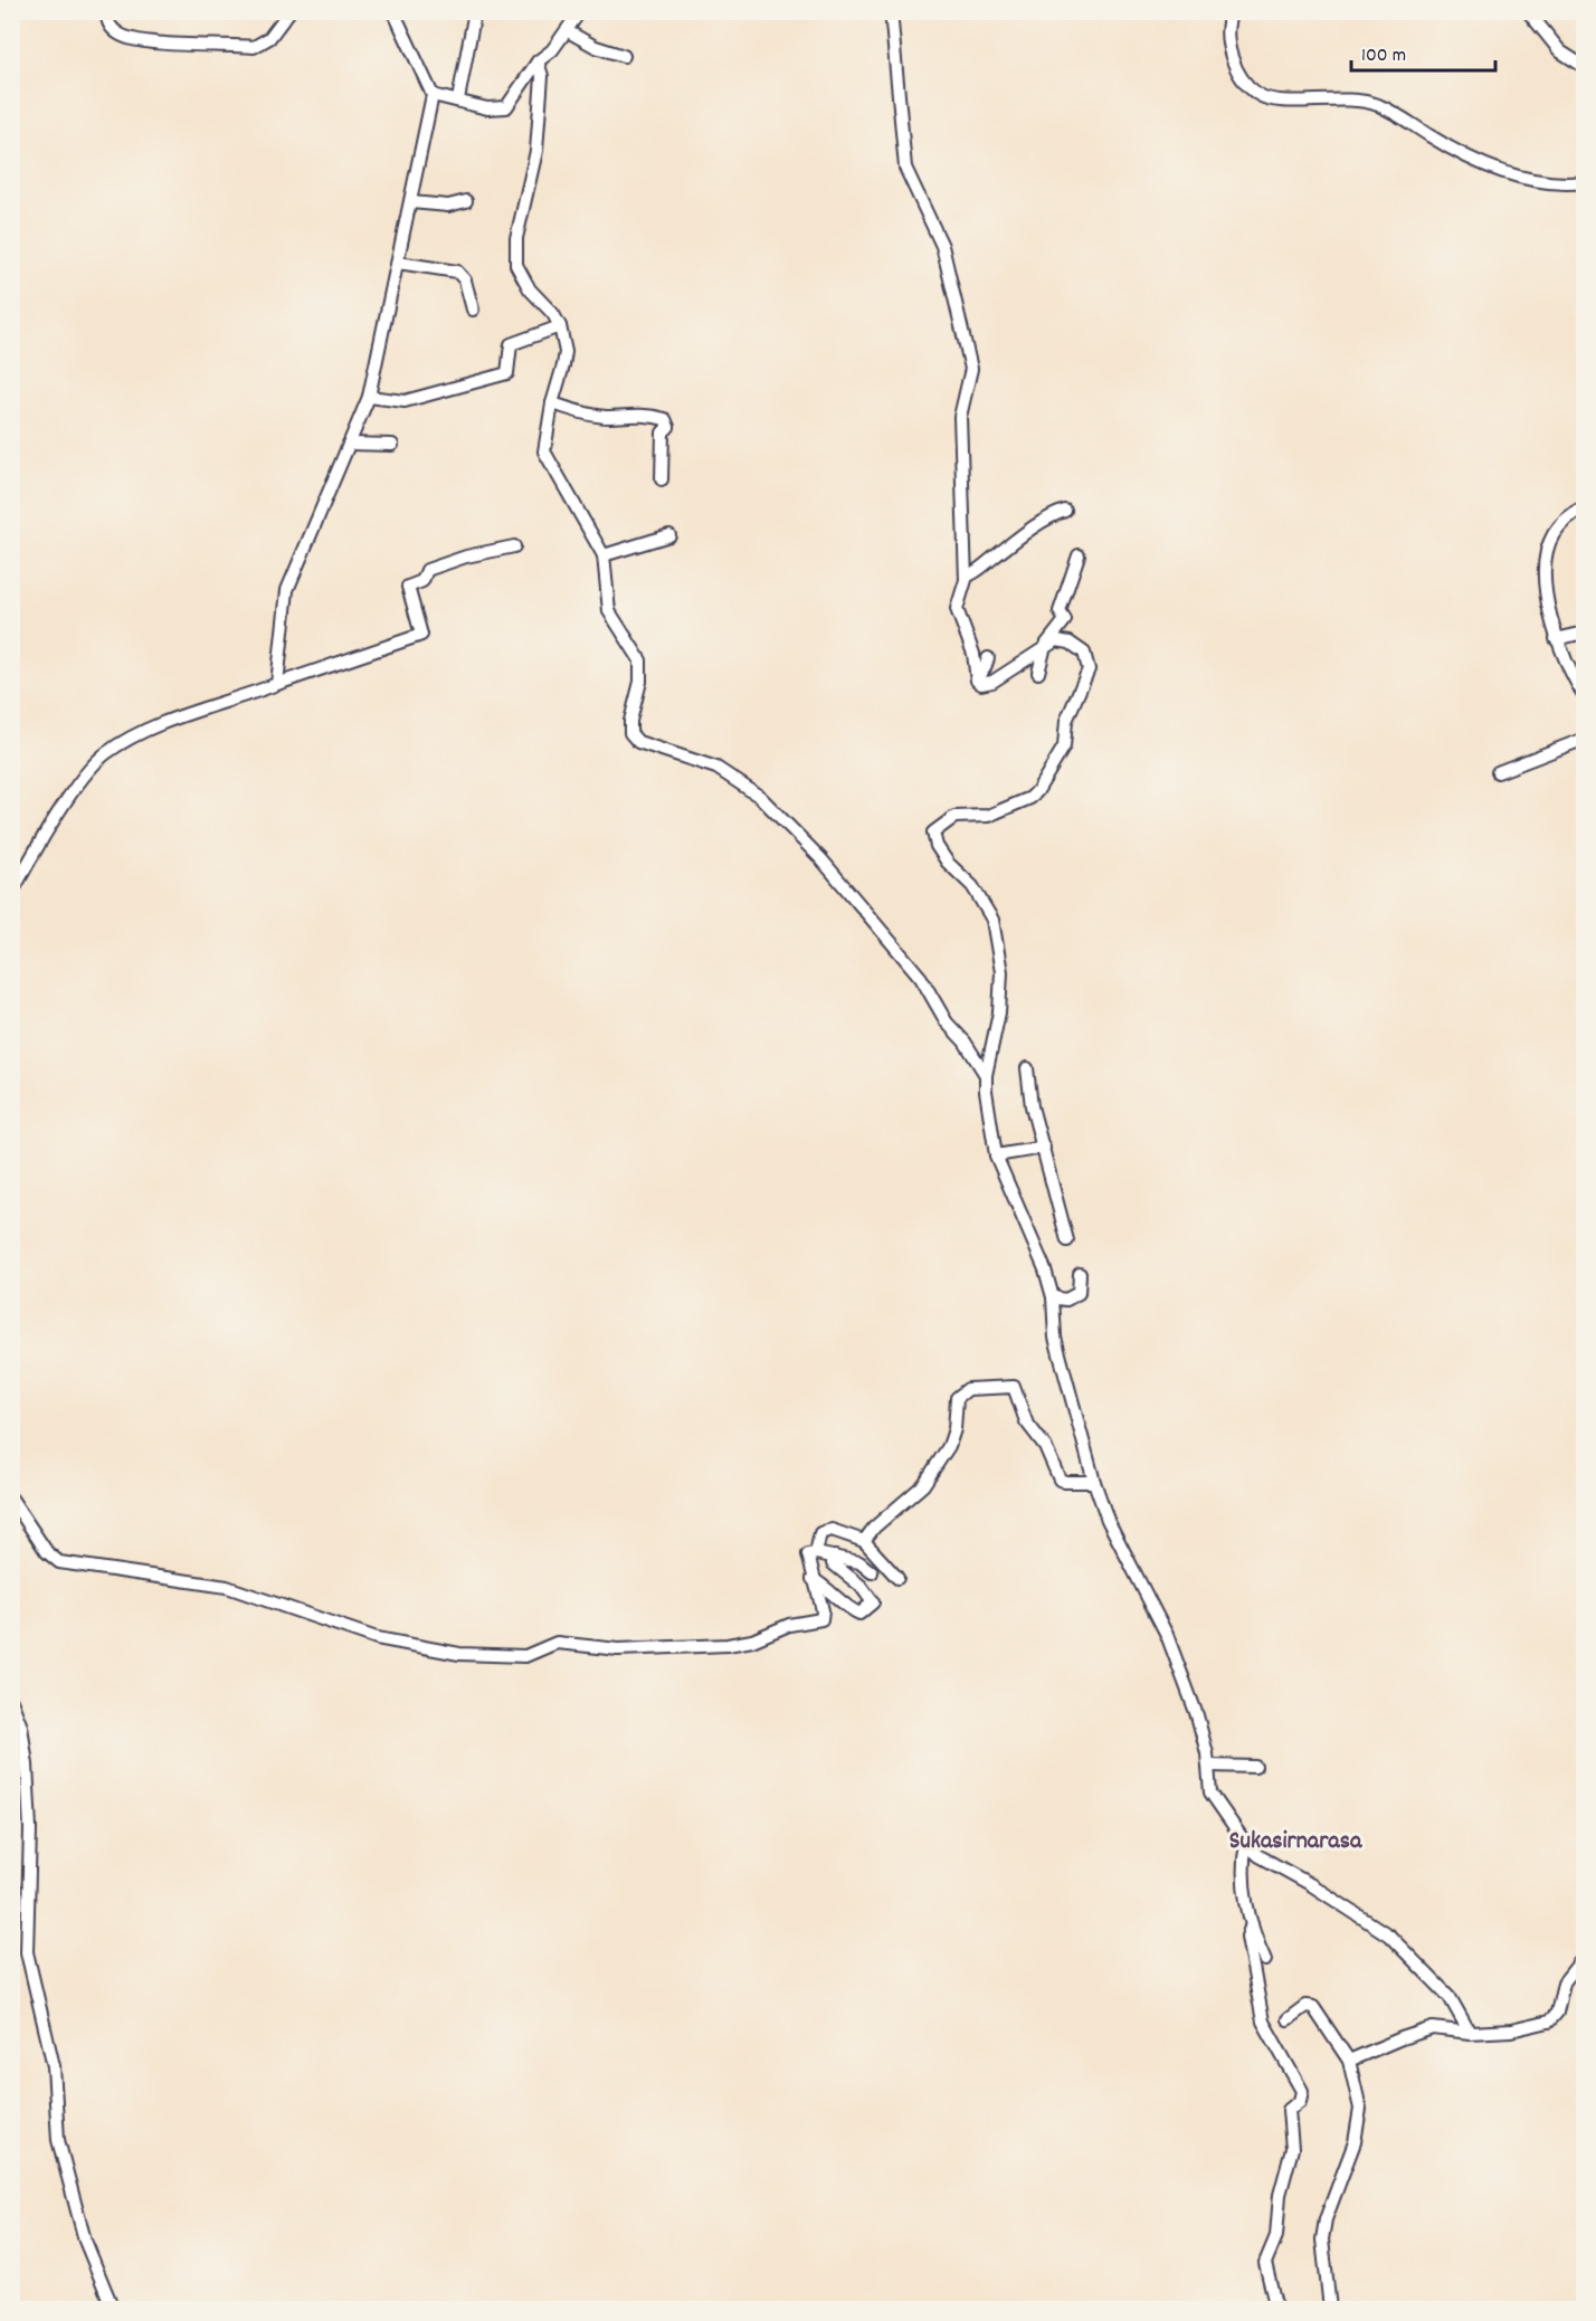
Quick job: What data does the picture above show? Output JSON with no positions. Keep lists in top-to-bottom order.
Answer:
{
  "districts": ["Sukasirnarasa"],
  "scale_bar": "100 m"
}
